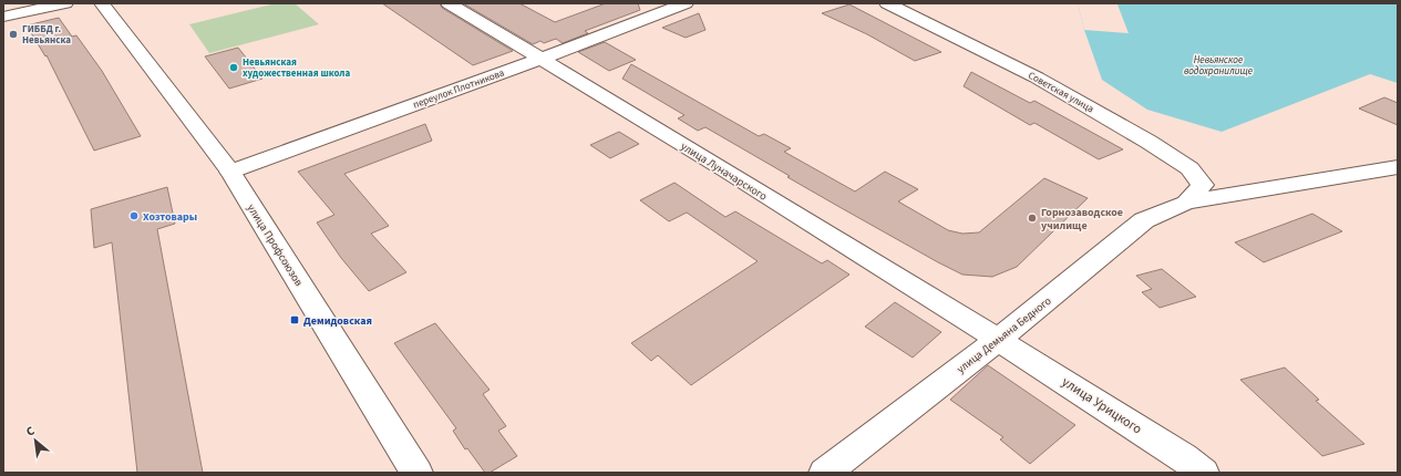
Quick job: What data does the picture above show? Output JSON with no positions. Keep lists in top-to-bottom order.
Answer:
{
  "streets": {
    "street": [
      "переулок Плотникова",
      "Советская улица",
      "улица Луначарского",
      "улица Профсоюзов",
      "улица Демьяна Бедного",
      "улица Урицкого"
    ]
  },
  "crossings": [
    ["переулок Плотникова", "улица Луначарского"],
    ["переулок Плотникова", "улица Профсоюзов"],
    ["Советская улица", "улица Демьяна Бедного"],
    ["улица Луначарского", "улица Демьяна Бедного"],
    ["улица Луначарского", "улица Урицкого"],
    ["улица Демьяна Бедного", "улица Урицкого"]
  ],
  "water": ["Невьянское водохранилище"],
  "places": {
    "other": [
      "ГИББД г. Невьянска",
      "Невьянская художественная школа",
      "Хозтовары",
      "Горнозаводское училище"
    ],
    "transit": ["Демидовская"]
  },
  "north": "top left"
}
